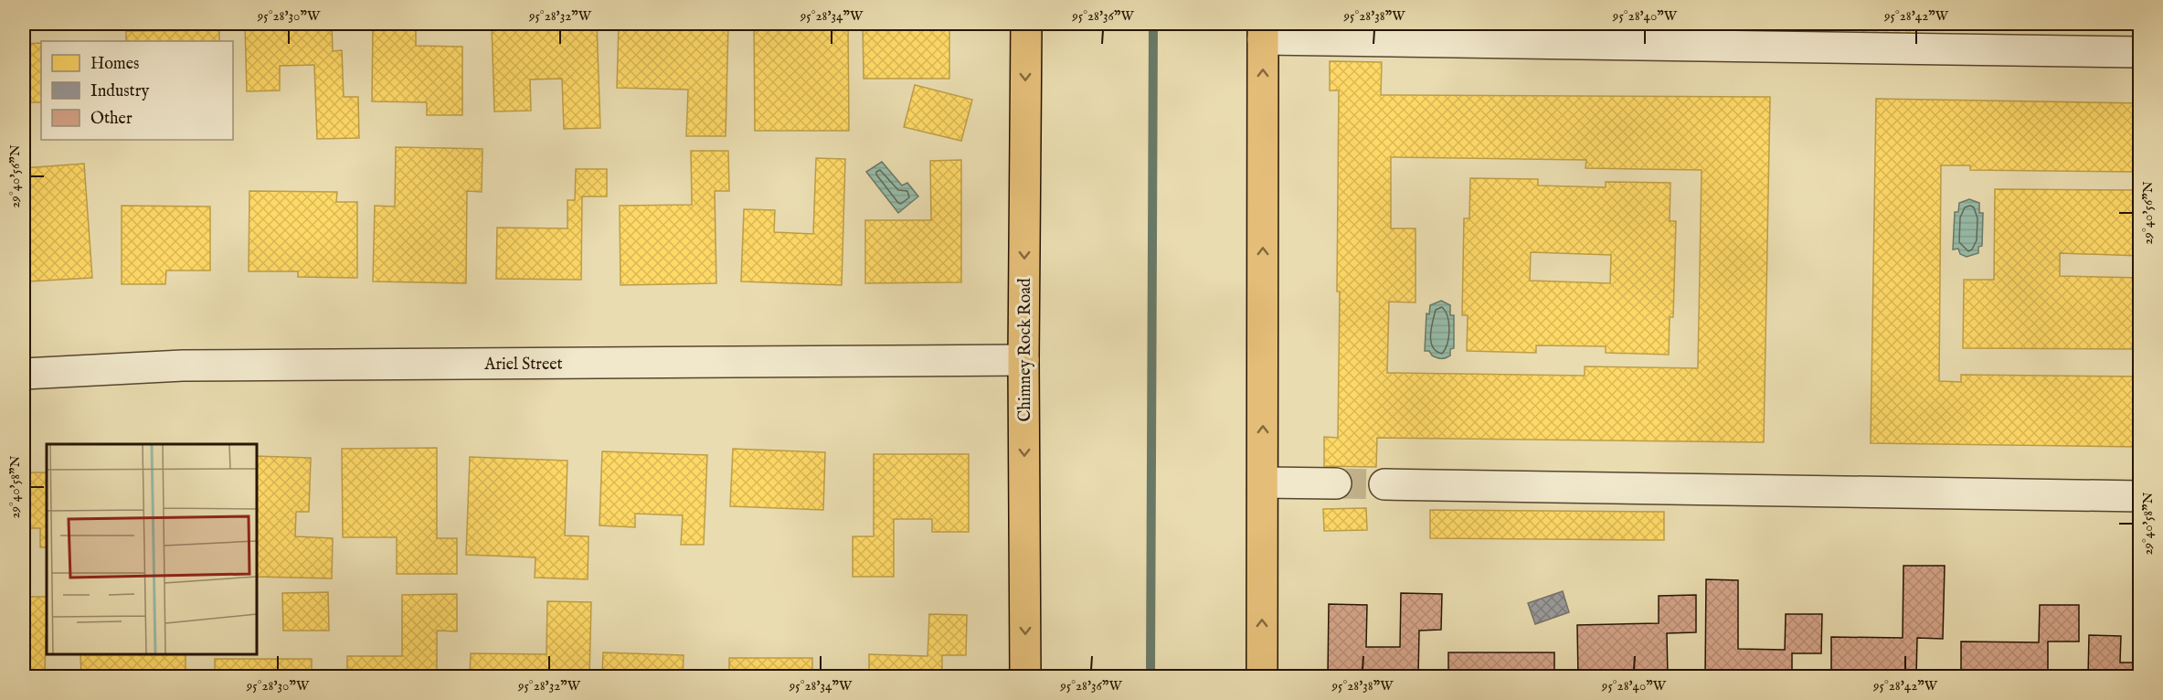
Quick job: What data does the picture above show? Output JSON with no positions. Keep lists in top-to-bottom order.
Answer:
{
  "streets": {
    "main road": ["Chimney Rock Road"],
    "street": ["Ariel Street"]
  },
  "crossings": [
    ["Chimney Rock Road", "Ariel Street"]
  ],
  "legend": ["Homes", "Industry", "Other"],
  "coordinates": [
    "95°28'30\"W",
    "95°28'32\"W",
    "95°28'34\"W",
    "95°28'36\"W",
    "95°28'38\"W",
    "95°28'40\"W",
    "95°28'42\"W",
    "29°40'56\"N",
    "29°40'58\"N"
  ]
}
